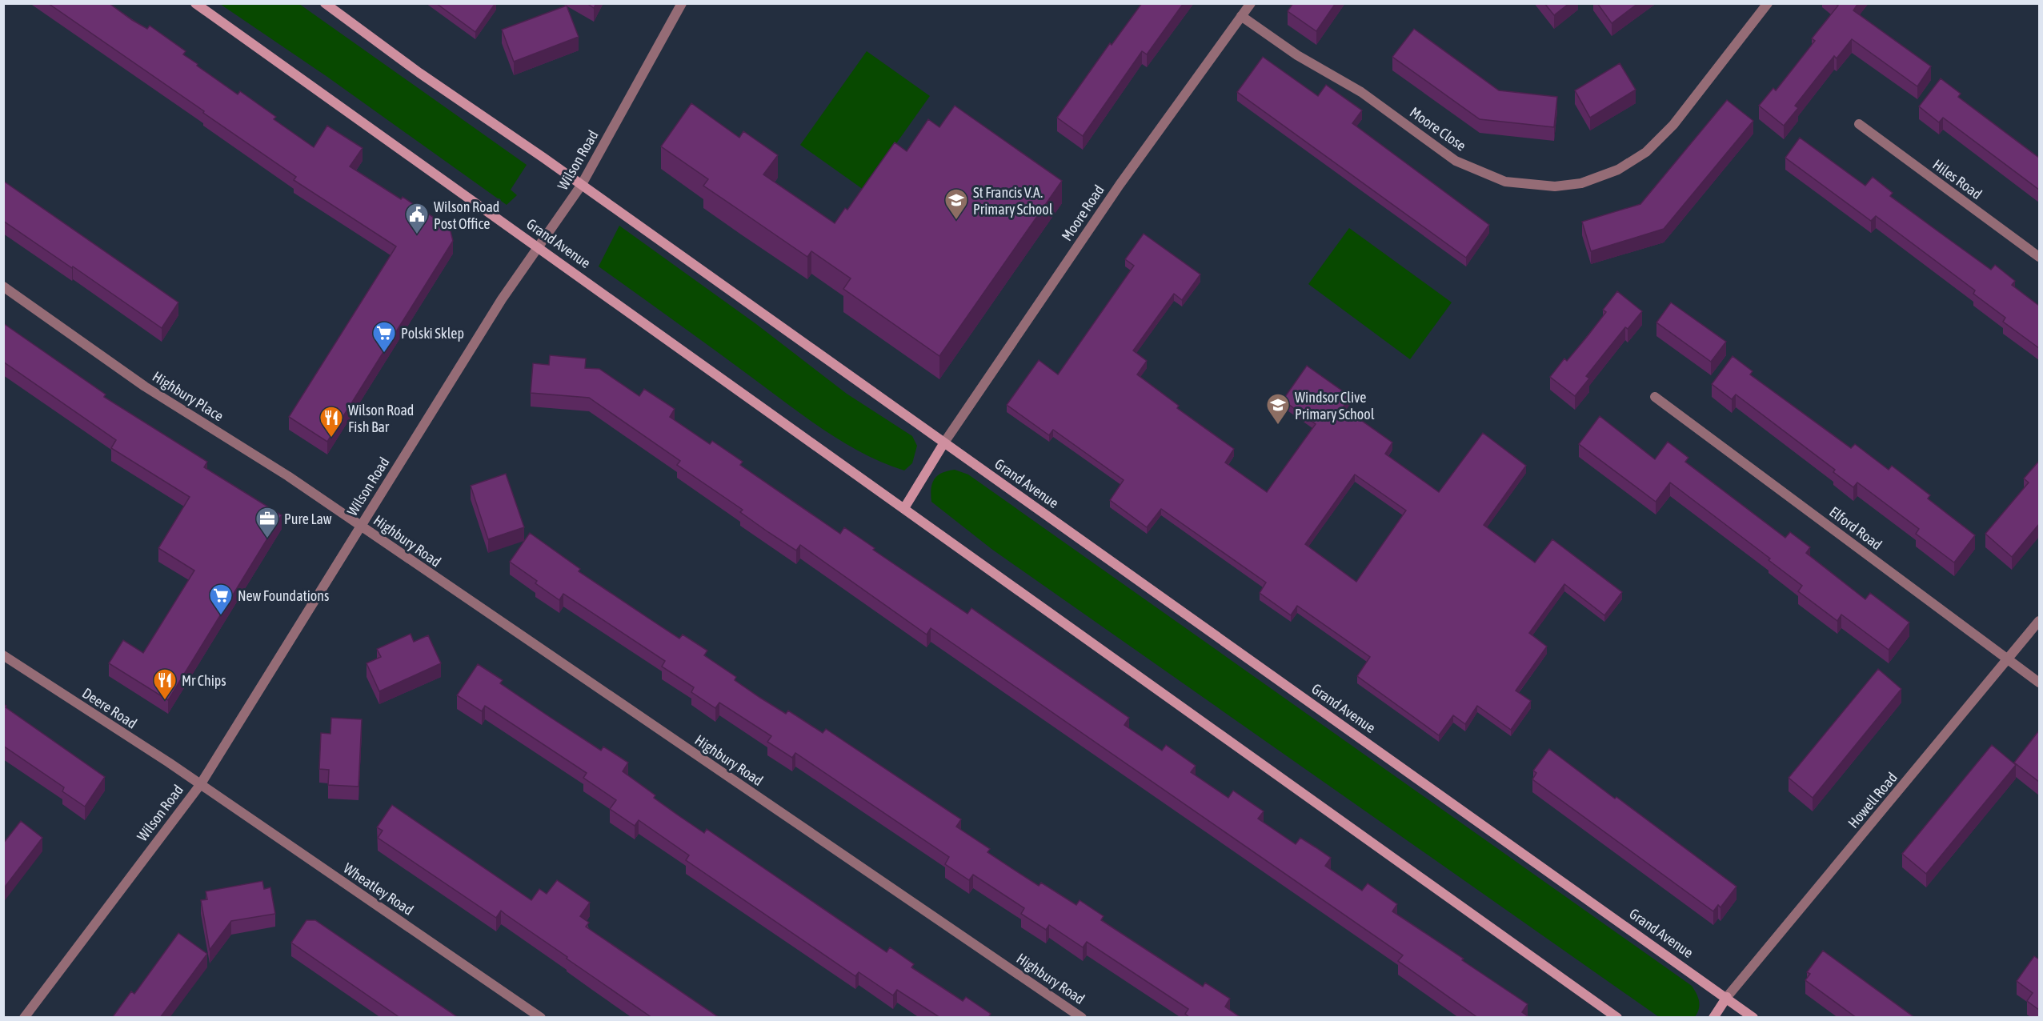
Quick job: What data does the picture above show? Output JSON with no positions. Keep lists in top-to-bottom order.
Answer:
{
  "streets": {
    "street": [
      "Moore Close",
      "Wilson Road",
      "Hiles Road",
      "Moore Road",
      "Grand Avenue",
      "Highbury Place",
      "Elford Road",
      "Highbury Road",
      "Deere Road",
      "Howell Road",
      "Wheatley Road"
    ]
  },
  "crossings": [
    ["Moore Close", "Moore Road"],
    ["Wilson Road", "Grand Avenue"],
    ["Wilson Road", "Highbury Place"],
    ["Wilson Road", "Highbury Road"],
    ["Wilson Road", "Deere Road"],
    ["Wilson Road", "Wheatley Road"],
    ["Moore Road", "Grand Avenue"],
    ["Grand Avenue", "Howell Road"],
    ["Highbury Place", "Highbury Road"],
    ["Elford Road", "Howell Road"],
    ["Deere Road", "Wheatley Road"]
  ],
  "places": {
    "school or university": ["St Francis V.A. Primary School", "Windsor Clive Primary School"],
    "public building": ["Wilson Road Post Office"],
    "supermarket": ["Polski Sklep", "New Foundations"],
    "restaurant": ["Wilson Road Fish Bar", "Mr Chips"],
    "office": ["Pure Law"]
  }
}
